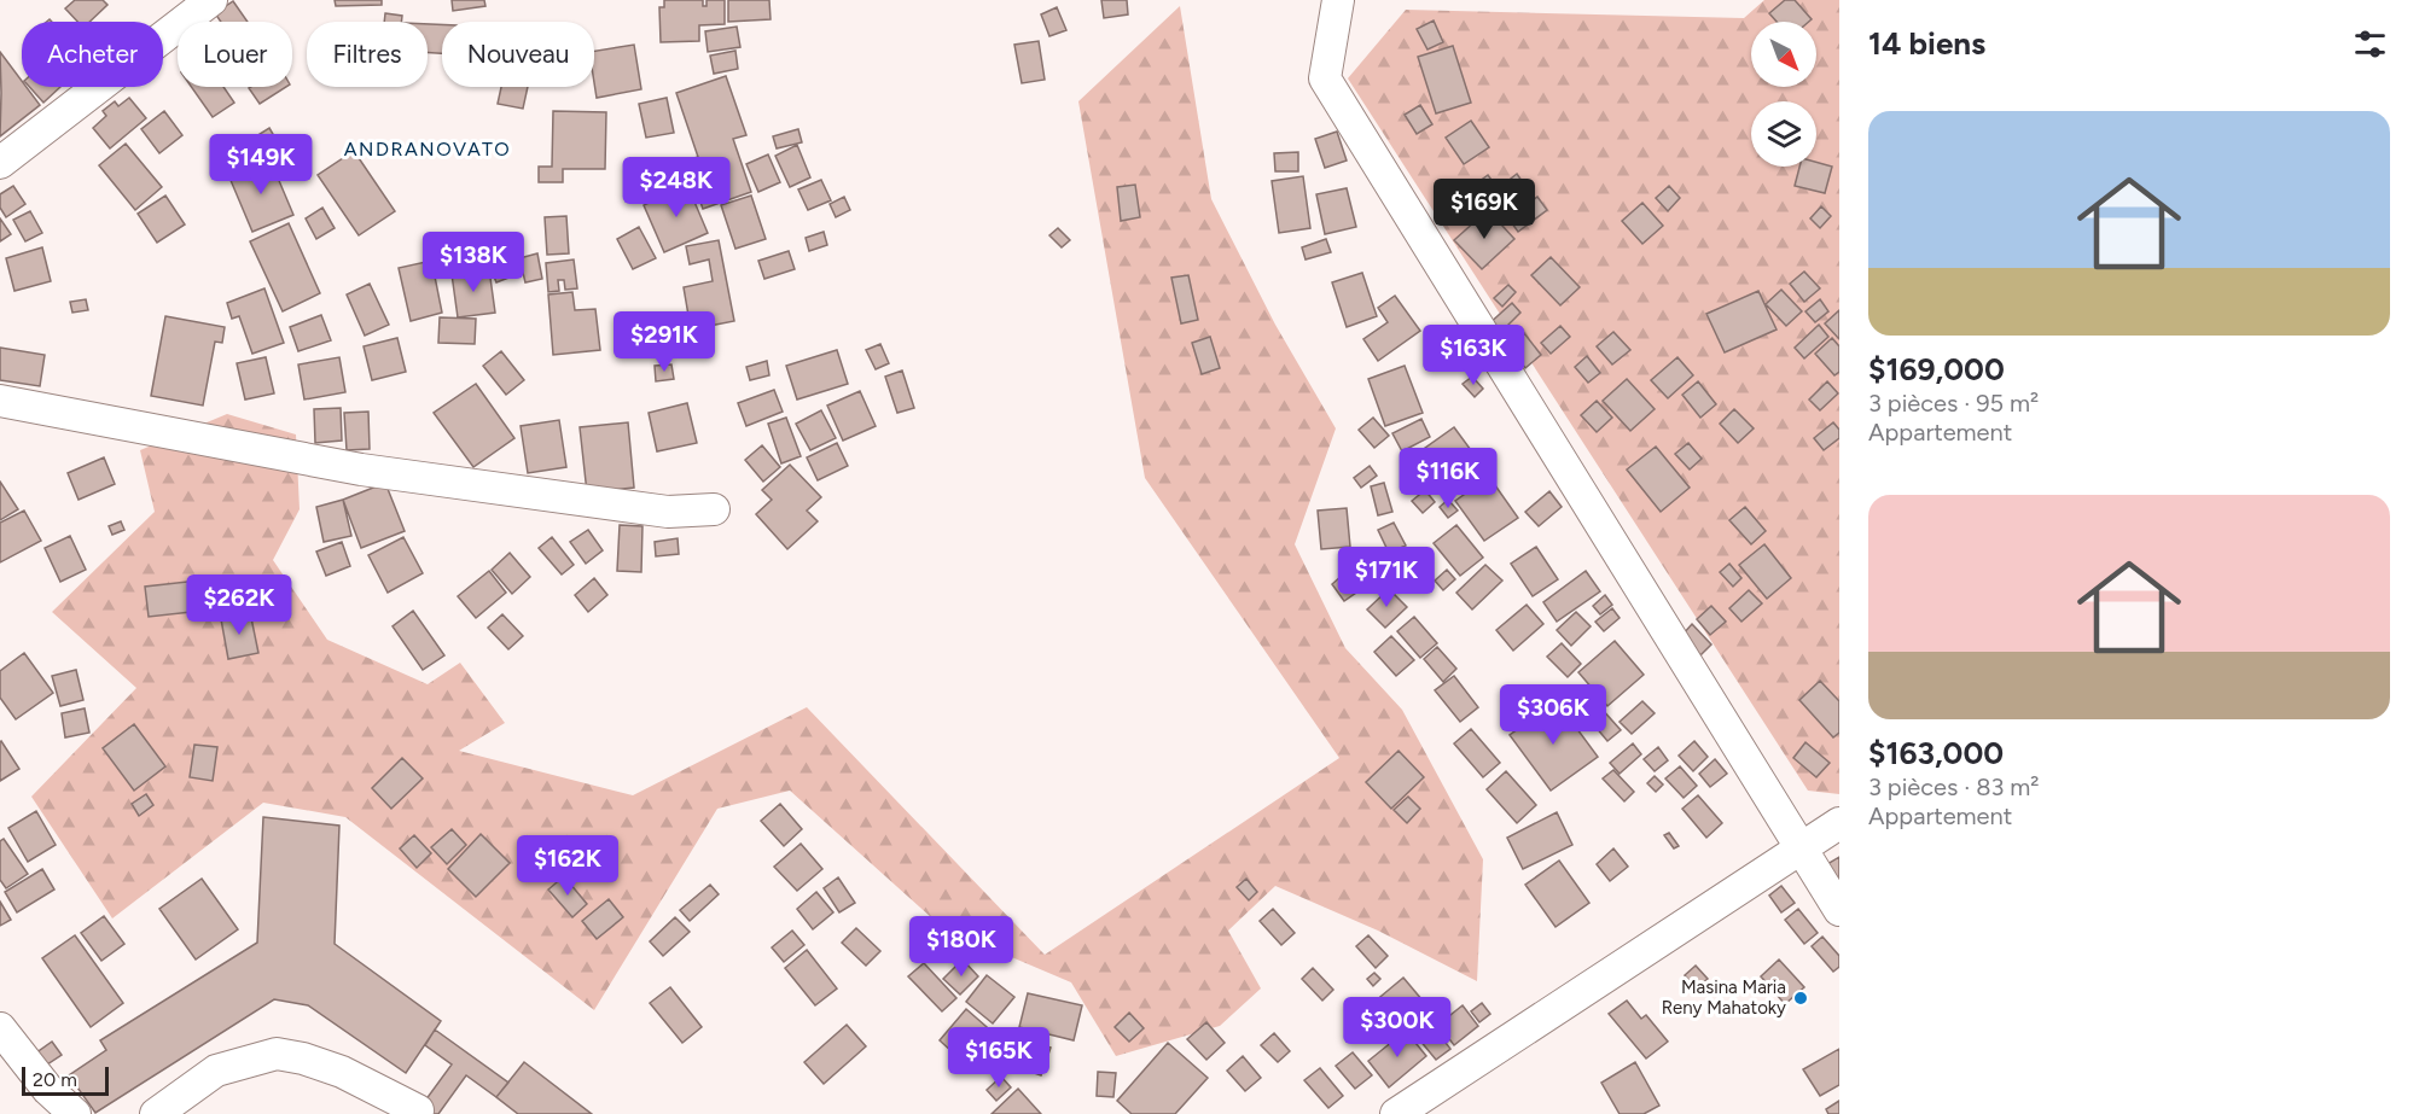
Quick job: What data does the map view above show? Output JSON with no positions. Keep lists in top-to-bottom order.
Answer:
{
  "districts": ["ANDRANOVATO"],
  "places": ["Masina Maria Reny Mahatoky"],
  "scale_bar": "20 m",
  "north": "bottom right",
  "page": {
    "heading": "14 biens",
    "chip": [
      "Acheter",
      "Louer",
      "Filtres",
      "Nouveau"
    ],
    "list": [
      {
        "name": "$169,000",
        "note": "3 pièces · 95 m² · Appartement"
      },
      {
        "name": "$163,000",
        "note": "3 pièces · 83 m² · Appartement"
      }
    ],
    "price": [
      "$149K",
      "$248K",
      "$169K",
      "$138K",
      "$291K",
      "$163K",
      "$116K",
      "$171K",
      "$262K",
      "$306K",
      "$162K",
      "$180K",
      "$300K",
      "$165K"
    ],
    "scale": "20 m"
  }
}
